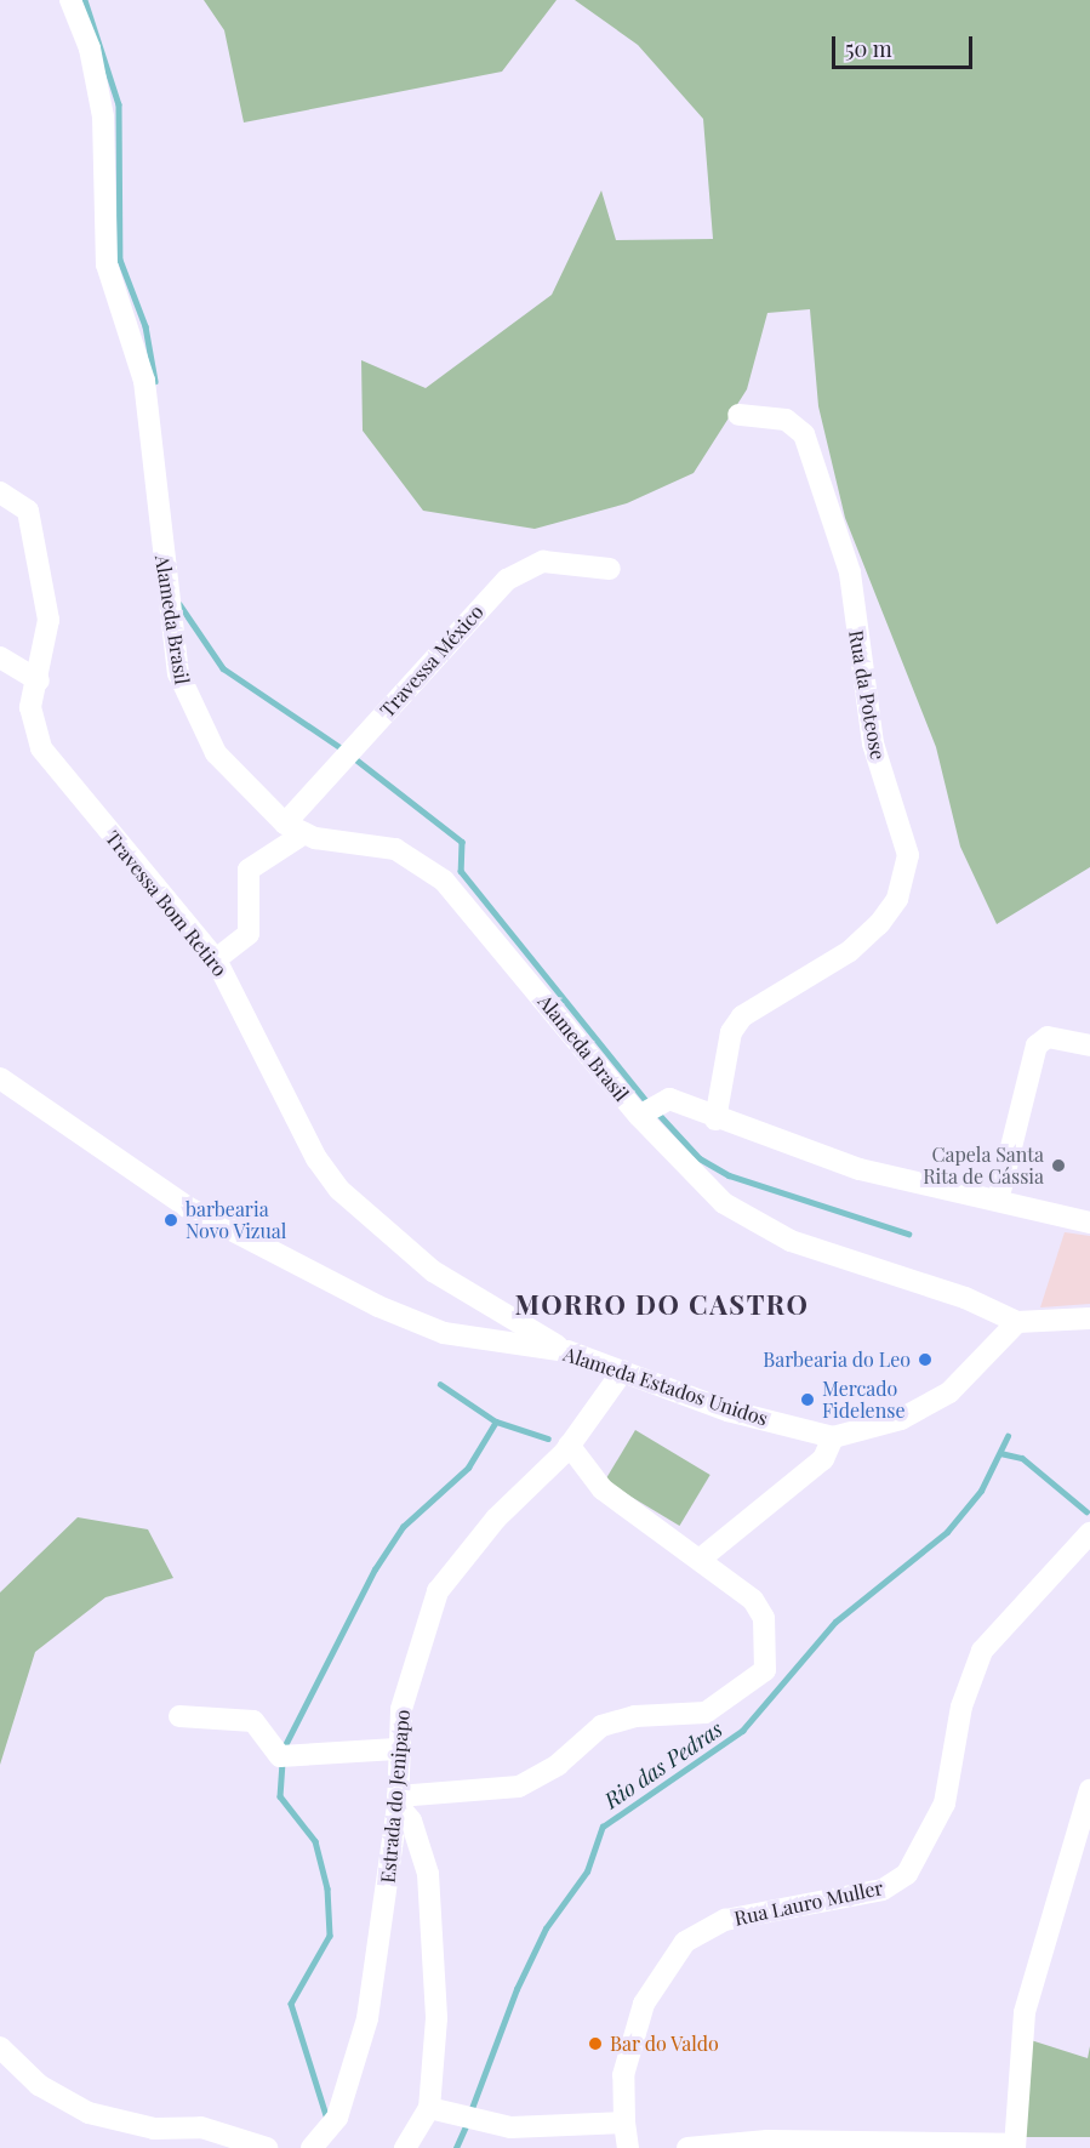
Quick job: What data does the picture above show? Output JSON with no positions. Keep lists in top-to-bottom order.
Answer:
{
  "streets": {
    "street": [
      "Alameda Brasil",
      "Travessa México",
      "Rua da Poteose",
      "Travessa Bom Retiro",
      "Alameda Estados Unidos",
      "Estrada do Jenipapo",
      "Rua Lauro Muller"
    ]
  },
  "crossings": [
    ["Alameda Brasil", "Travessa México"],
    ["Alameda Brasil", "Rua da Poteose"],
    ["Alameda Brasil", "Alameda Estados Unidos"],
    ["Travessa México", "Travessa Bom Retiro"],
    ["Travessa Bom Retiro", "Alameda Estados Unidos"],
    ["Alameda Estados Unidos", "Estrada do Jenipapo"]
  ],
  "districts": ["MORRO DO CASTRO"],
  "water": ["Rio das Pedras"],
  "places": [
    "Capela Santa Rita de Cássia",
    "barbearia Novo Vizual",
    "Barbearia do Leo",
    "Mercado Fidelense",
    "Bar do Valdo"
  ],
  "scale_bar": "50 m"
}
